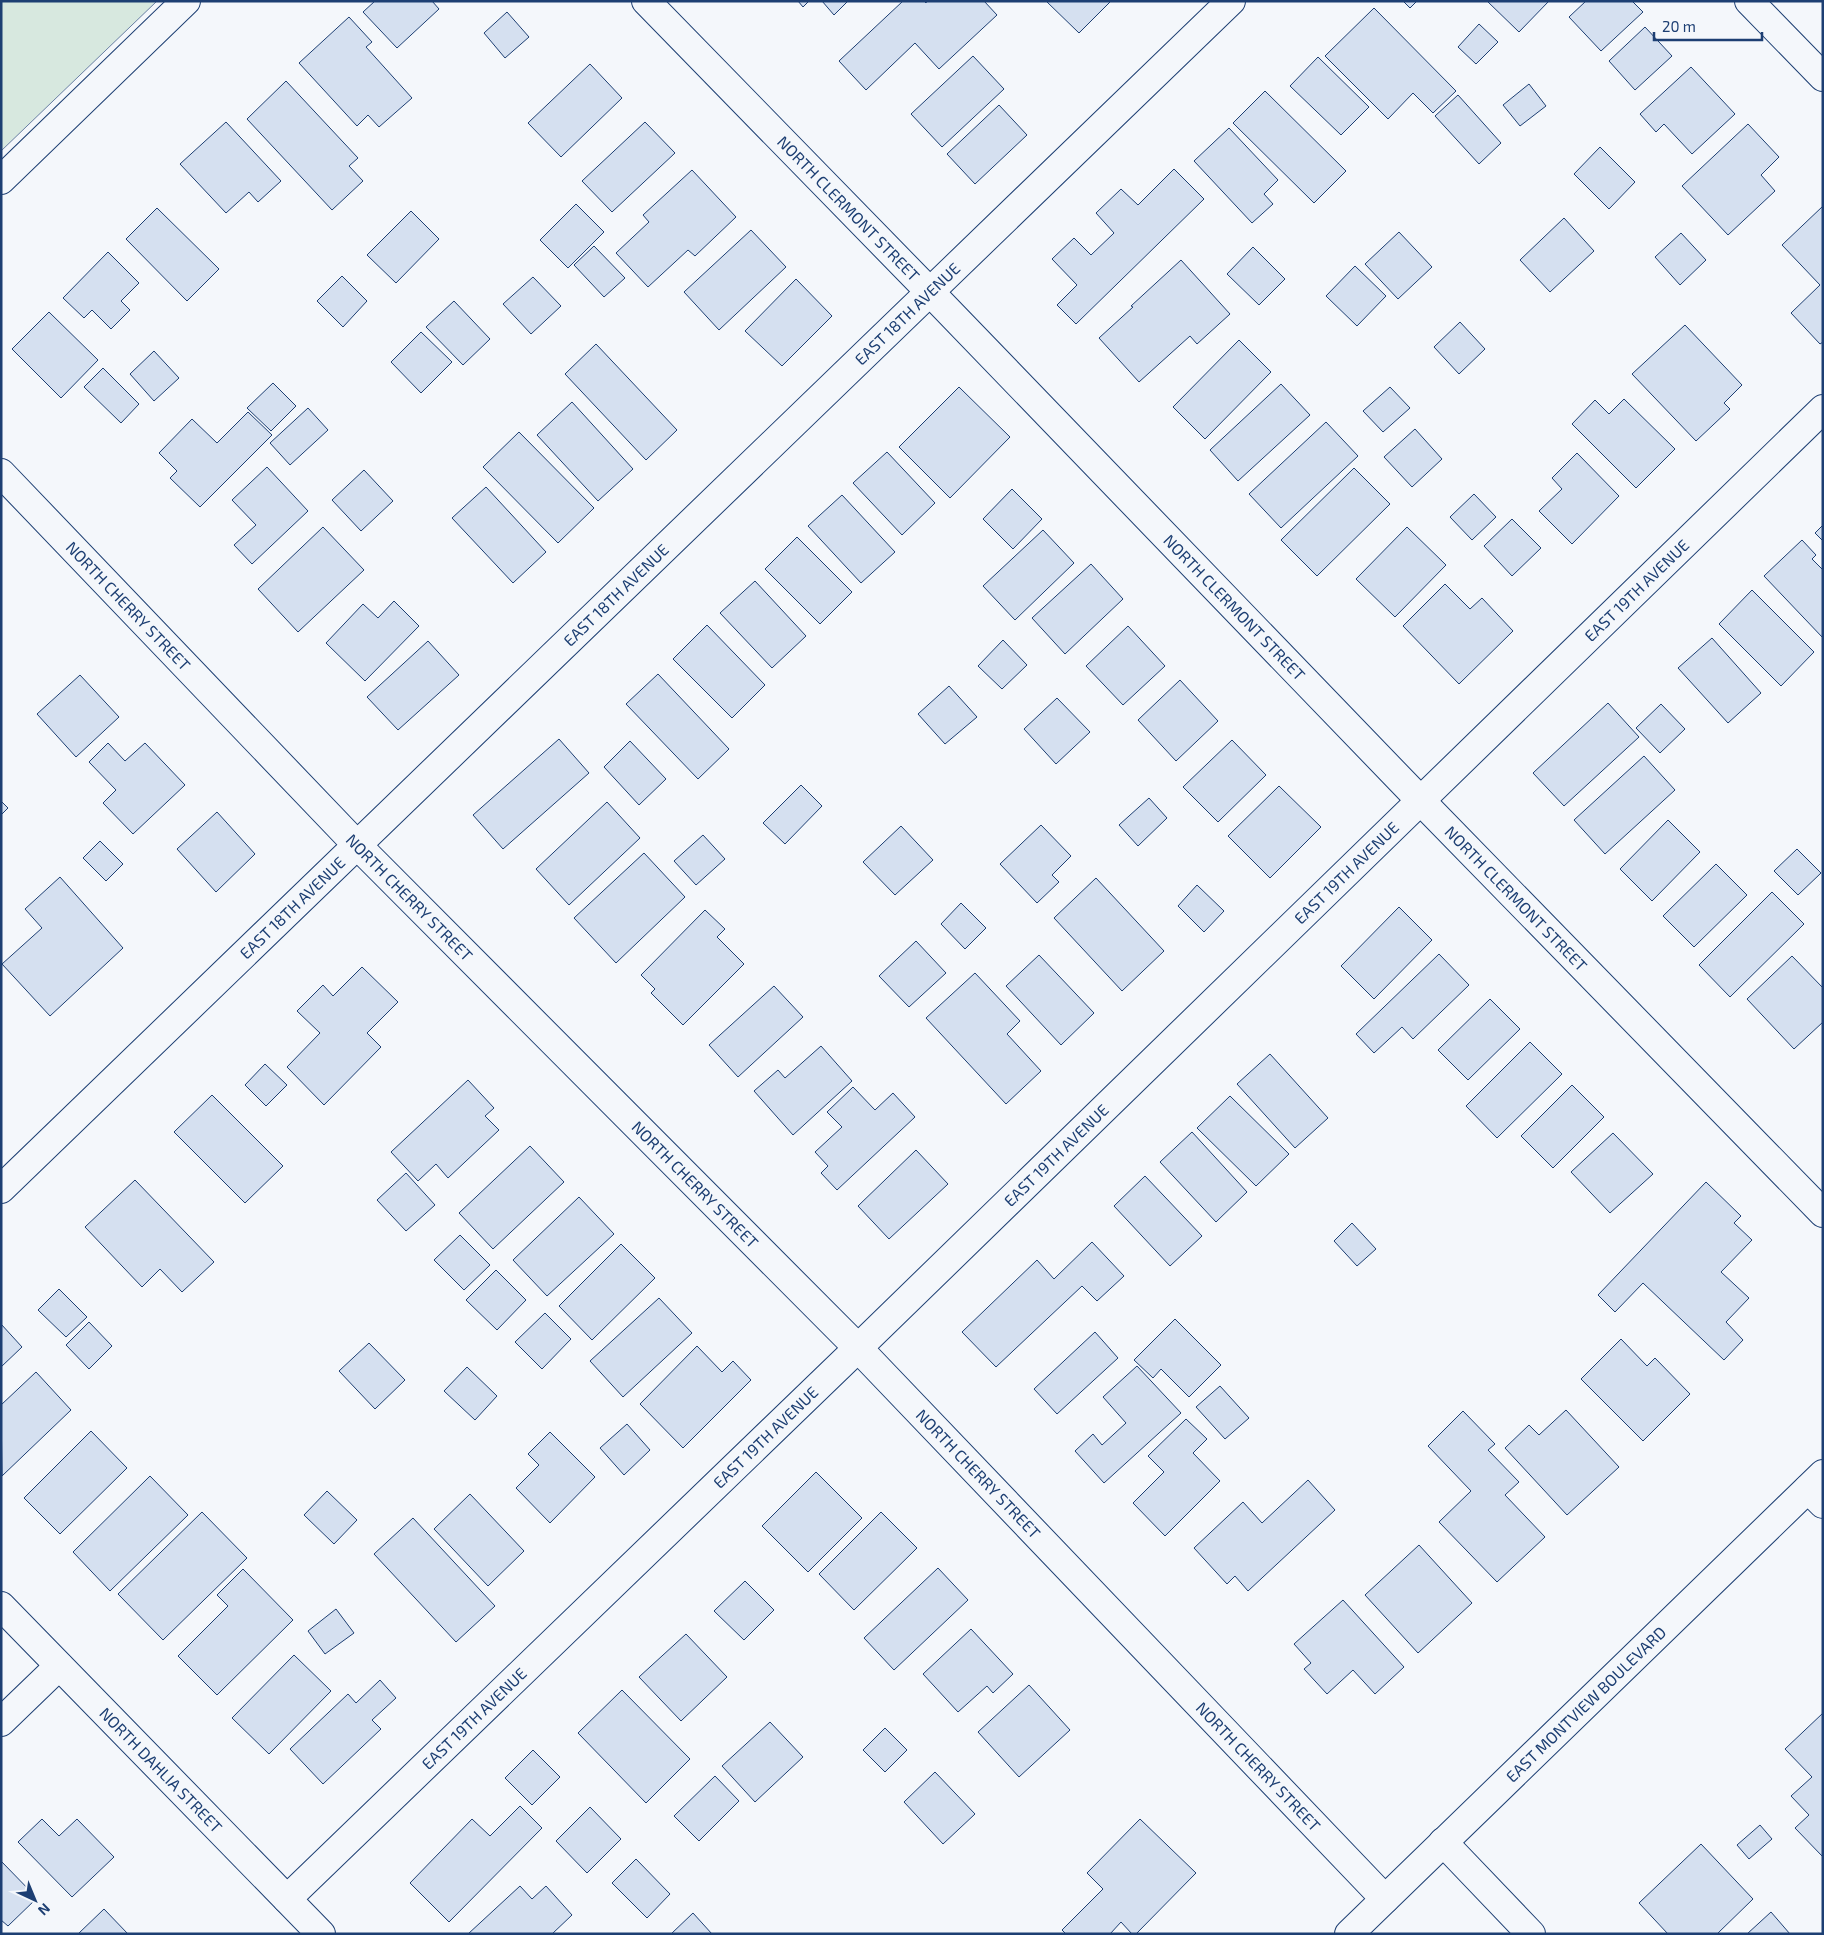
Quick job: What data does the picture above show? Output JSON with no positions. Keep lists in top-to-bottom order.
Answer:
{
  "streets": {
    "street": [
      "NORTH CLERMONT STREET",
      "EAST 18TH AVENUE",
      "EAST 19TH AVENUE",
      "NORTH CHERRY STREET",
      "EAST MONTVIEW BOULEVARD",
      "NORTH DAHLIA STREET"
    ]
  },
  "crossings": [
    ["NORTH CLERMONT STREET", "EAST 18TH AVENUE"],
    ["NORTH CLERMONT STREET", "EAST 19TH AVENUE"],
    ["EAST 18TH AVENUE", "NORTH CHERRY STREET"],
    ["EAST 19TH AVENUE", "NORTH CHERRY STREET"],
    ["EAST 19TH AVENUE", "NORTH DAHLIA STREET"],
    ["NORTH CHERRY STREET", "EAST MONTVIEW BOULEVARD"]
  ],
  "scale_bar": "20 m",
  "north": "bottom right"
}
